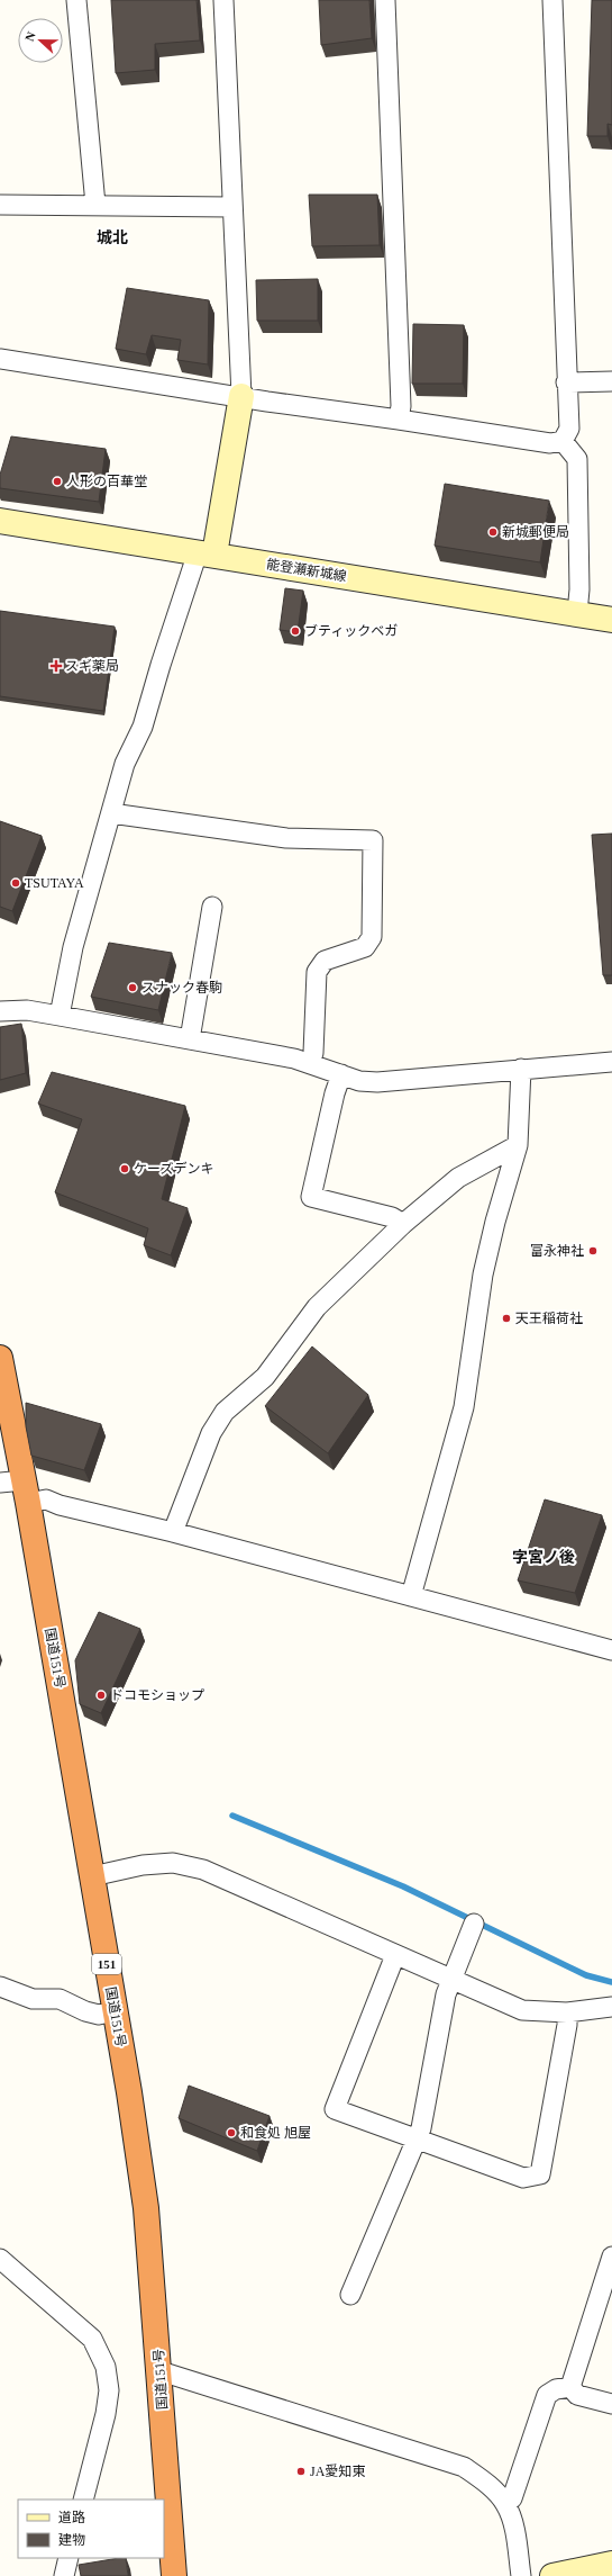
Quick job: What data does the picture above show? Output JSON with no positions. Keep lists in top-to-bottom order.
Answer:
{
  "streets": {
    "highway": ["国道151号", "151"],
    "main road": ["能登瀬新城線"]
  },
  "districts": ["城北", "字宮ノ後"],
  "places": {
    "other": [
      "人形の百華堂",
      "新城郵便局",
      "ブティックベガ",
      "TSUTAYA",
      "スナック春駒",
      "ケーズデンキ",
      "富永神社",
      "天王稲荷社",
      "ドコモショップ",
      "和食処 旭屋",
      "JA愛知東"
    ],
    "health": ["スギ薬局"]
  },
  "legend": ["道路", "建物"],
  "north": "left"
}
